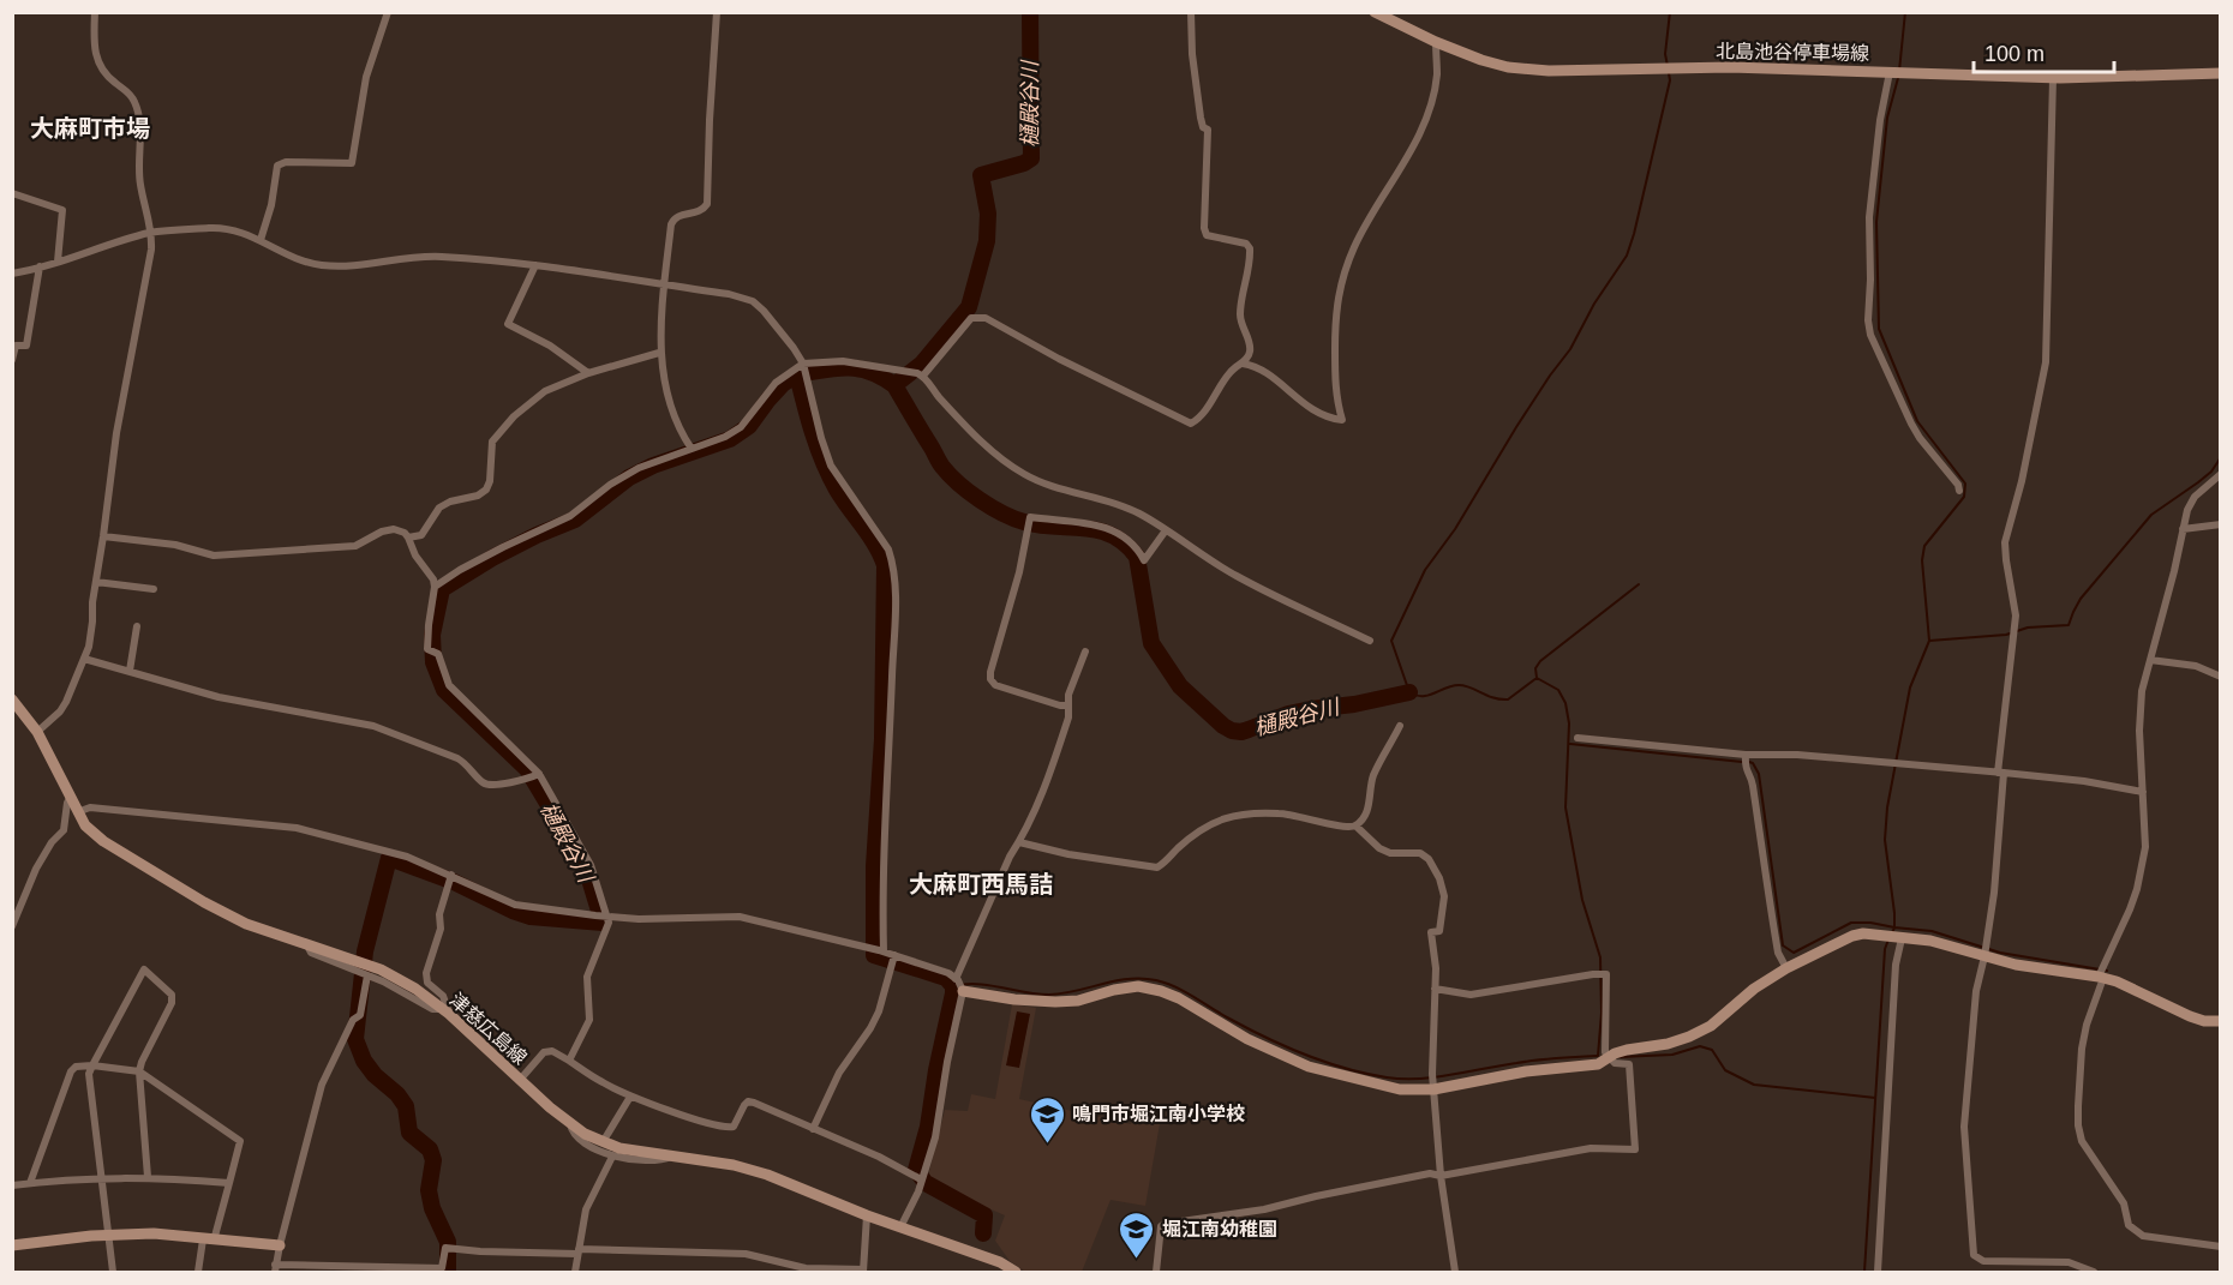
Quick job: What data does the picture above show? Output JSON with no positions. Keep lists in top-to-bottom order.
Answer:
{
  "streets": {
    "main road": ["北島池谷停車場線", "津慈広島線"]
  },
  "districts": ["大麻町市場", "大麻町西馬詰"],
  "water": ["樋殿谷川"],
  "places": {
    "school or university": ["鳴門市堀江南小学校", "堀江南幼稚園"]
  },
  "scale_bar": "100 m"
}
